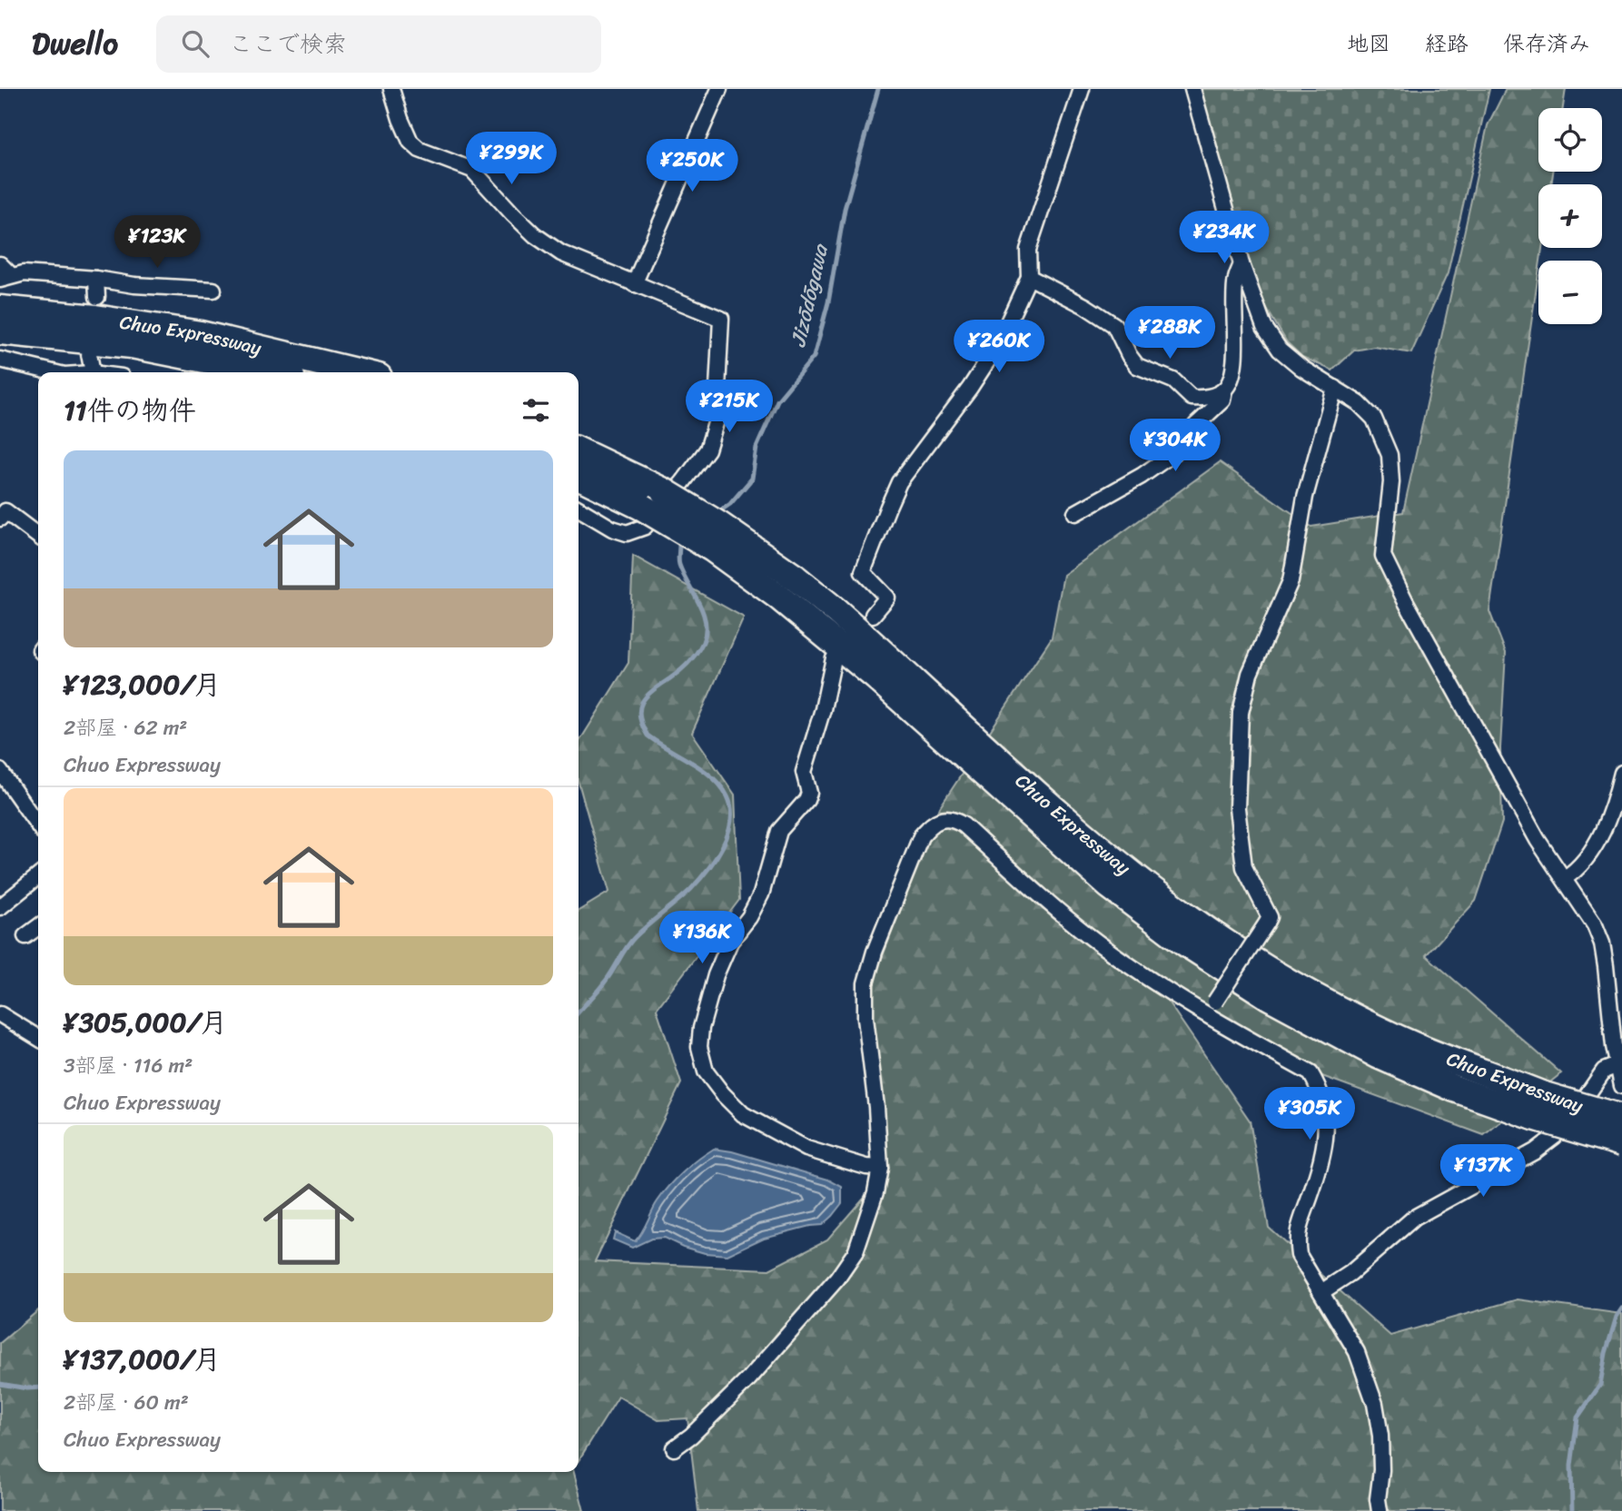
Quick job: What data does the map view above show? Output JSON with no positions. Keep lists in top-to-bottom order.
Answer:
{
  "streets": {
    "highway": ["Chuo Expressway"]
  },
  "water": ["Jizōdōgawa"],
  "page": {
    "header": "Dwello",
    "search": "ここで検索",
    "nav": ["地図", "経路", "保存済み"],
    "map_buttons": ["+", "−"],
    "price": [
      "¥299K",
      "¥250K",
      "¥234K",
      "¥123K",
      "¥288K",
      "¥260K",
      "¥215K",
      "¥304K",
      "¥136K",
      "¥305K",
      "¥137K"
    ],
    "heading": "11件の物件",
    "list": [
      {
        "name": "¥123,000/月",
        "note": "2部屋 · 62 m² · Chuo Expressway"
      },
      {
        "name": "¥305,000/月",
        "note": "3部屋 · 116 m² · Chuo Expressway"
      },
      {
        "name": "¥137,000/月",
        "note": "2部屋 · 60 m² · Chuo Expressway"
      }
    ]
  }
}
